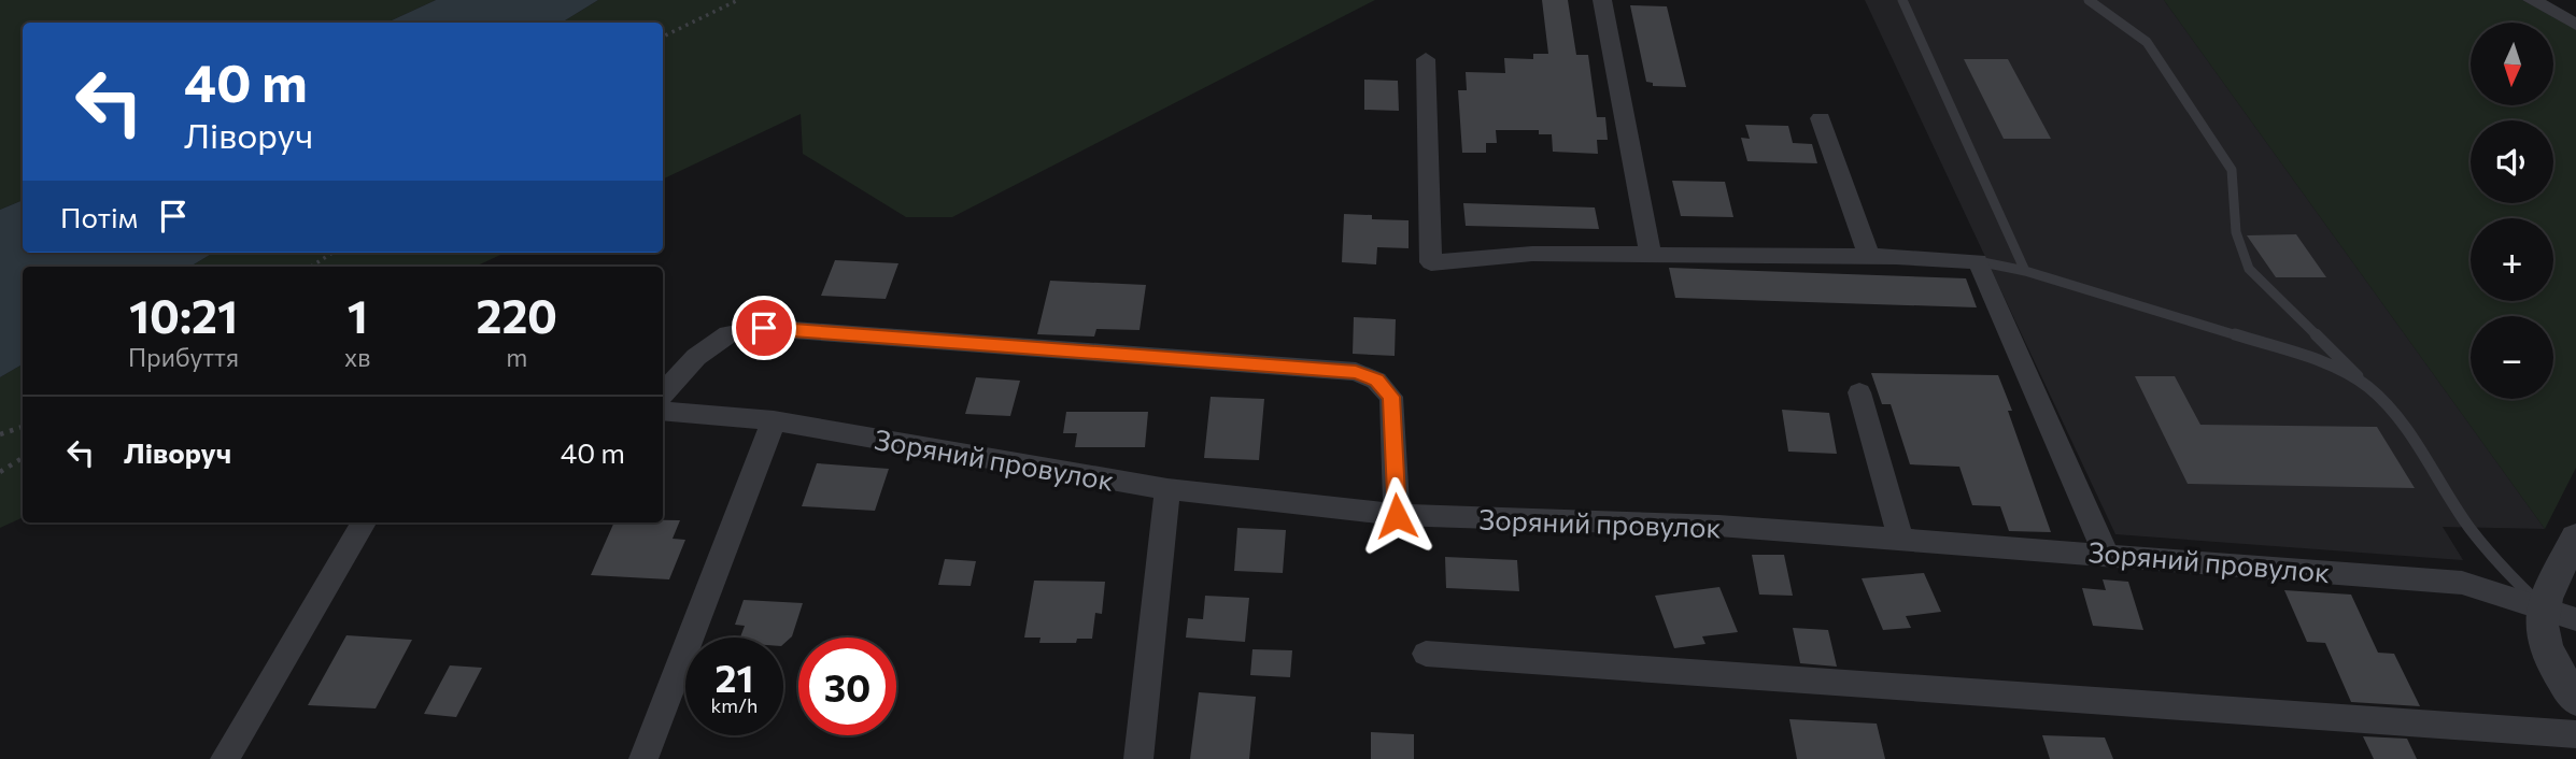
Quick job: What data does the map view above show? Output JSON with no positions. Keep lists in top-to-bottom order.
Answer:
{
  "streets": {
    "street": ["Зоряний провулок"]
  },
  "north": "bottom",
  "page": {
    "map_buttons": ["+", "−"],
    "turn": ["40 m", "Ліворуч"],
    "then": "Потім",
    "eta": [
      "10:21",
      "Прибуття",
      "1",
      "хв",
      "220",
      "m"
    ],
    "list": [
      {
        "name": "Ліворуч",
        "value": "40 m"
      }
    ],
    "speed": "21 km/h",
    "limit": "30"
  }
}
